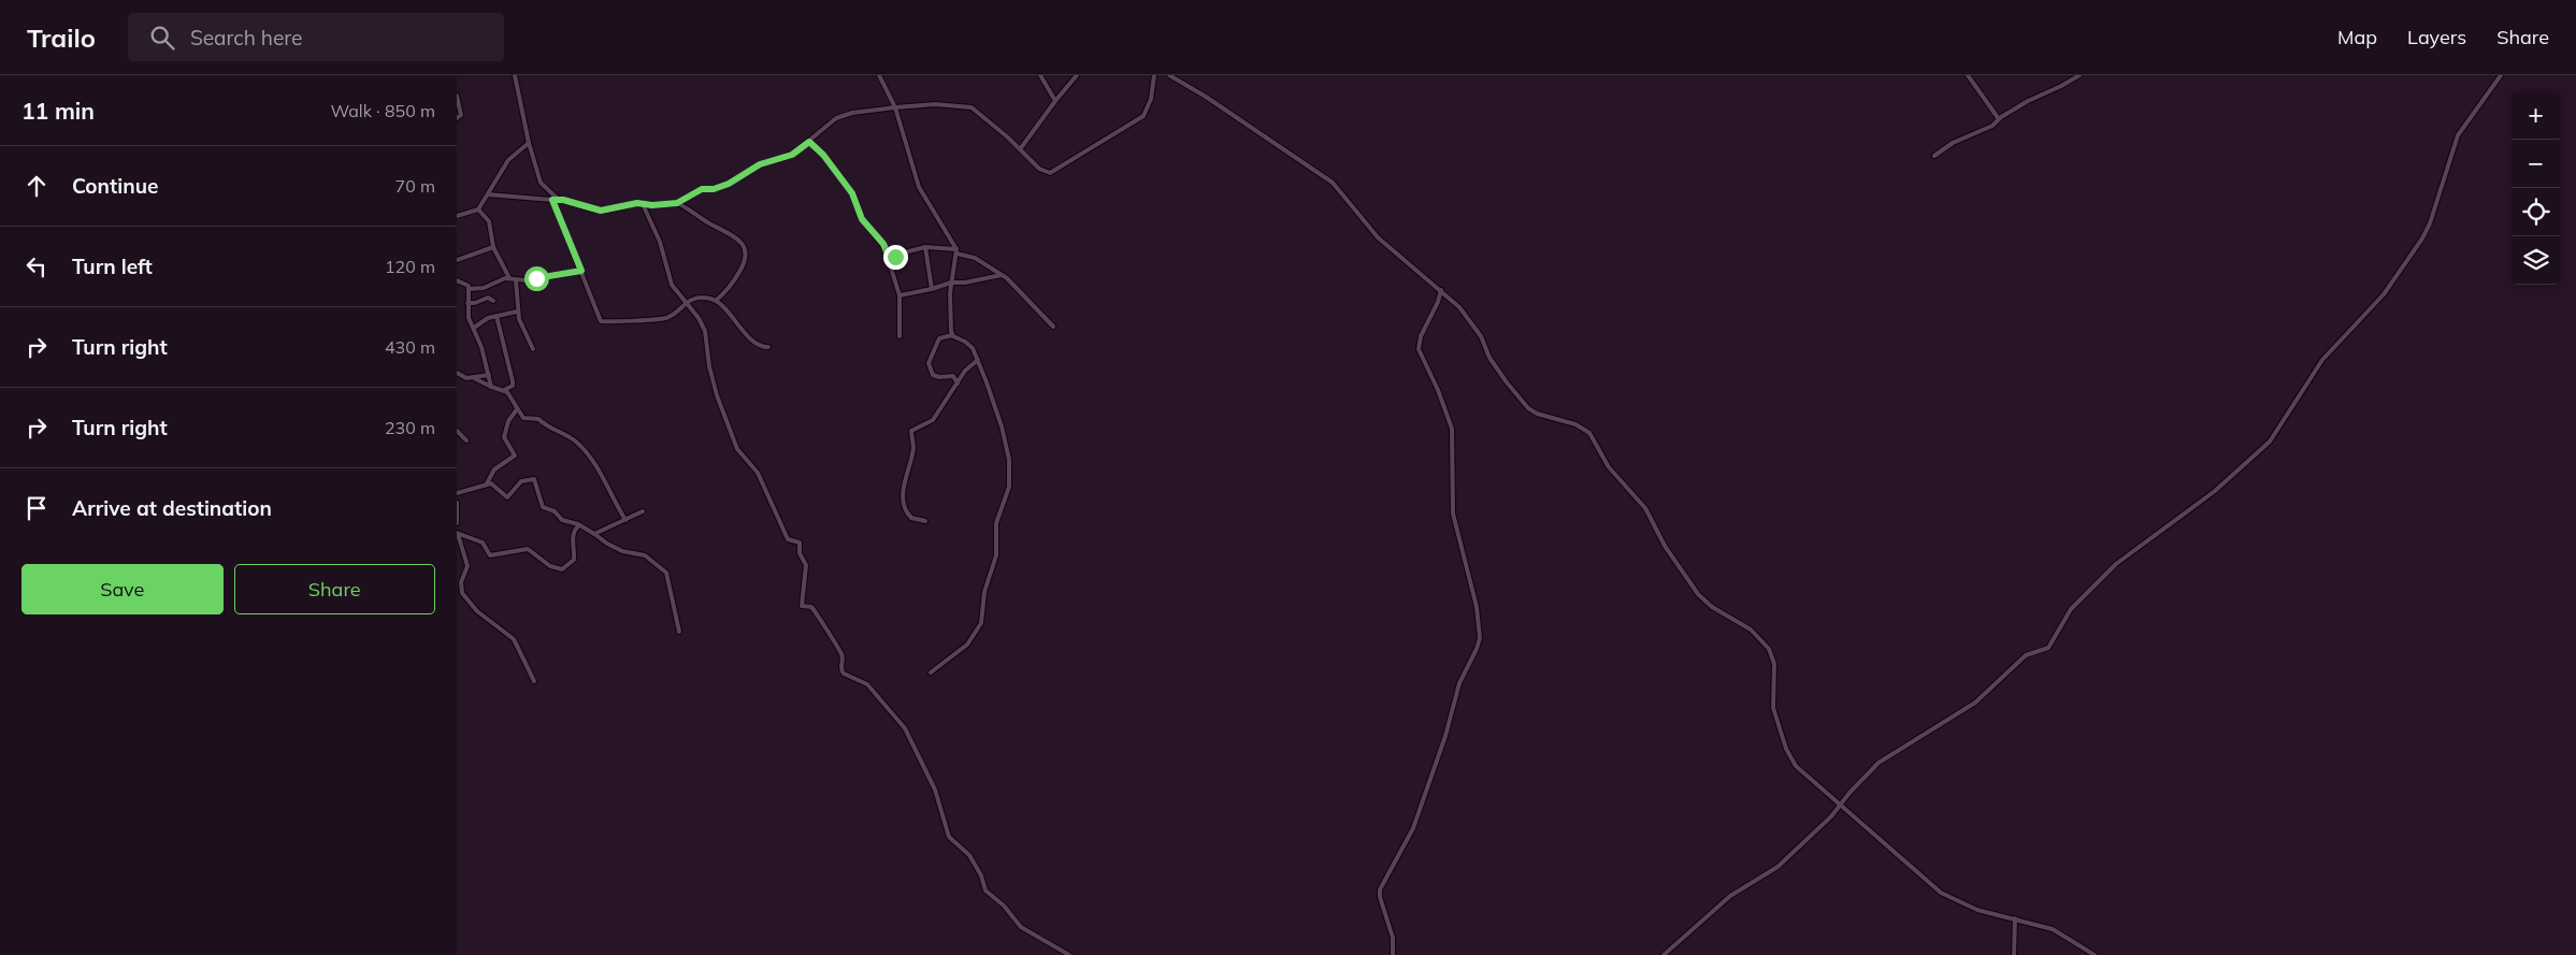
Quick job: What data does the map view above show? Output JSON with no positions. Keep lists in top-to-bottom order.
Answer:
{
  "page": {
    "header": "Trailo",
    "search": "Search here",
    "nav": ["Map", "Layers", "Share"],
    "heading": ["11 min", "Walk · 850 m"],
    "map_buttons": ["+", "−"],
    "list": [
      ["Continue", "70 m"],
      ["Turn left", "120 m"],
      ["Turn right", "430 m"],
      ["Turn right", "230 m"],
      "Arrive at destination"
    ],
    "buttons": ["Save", "Share"]
  }
}
